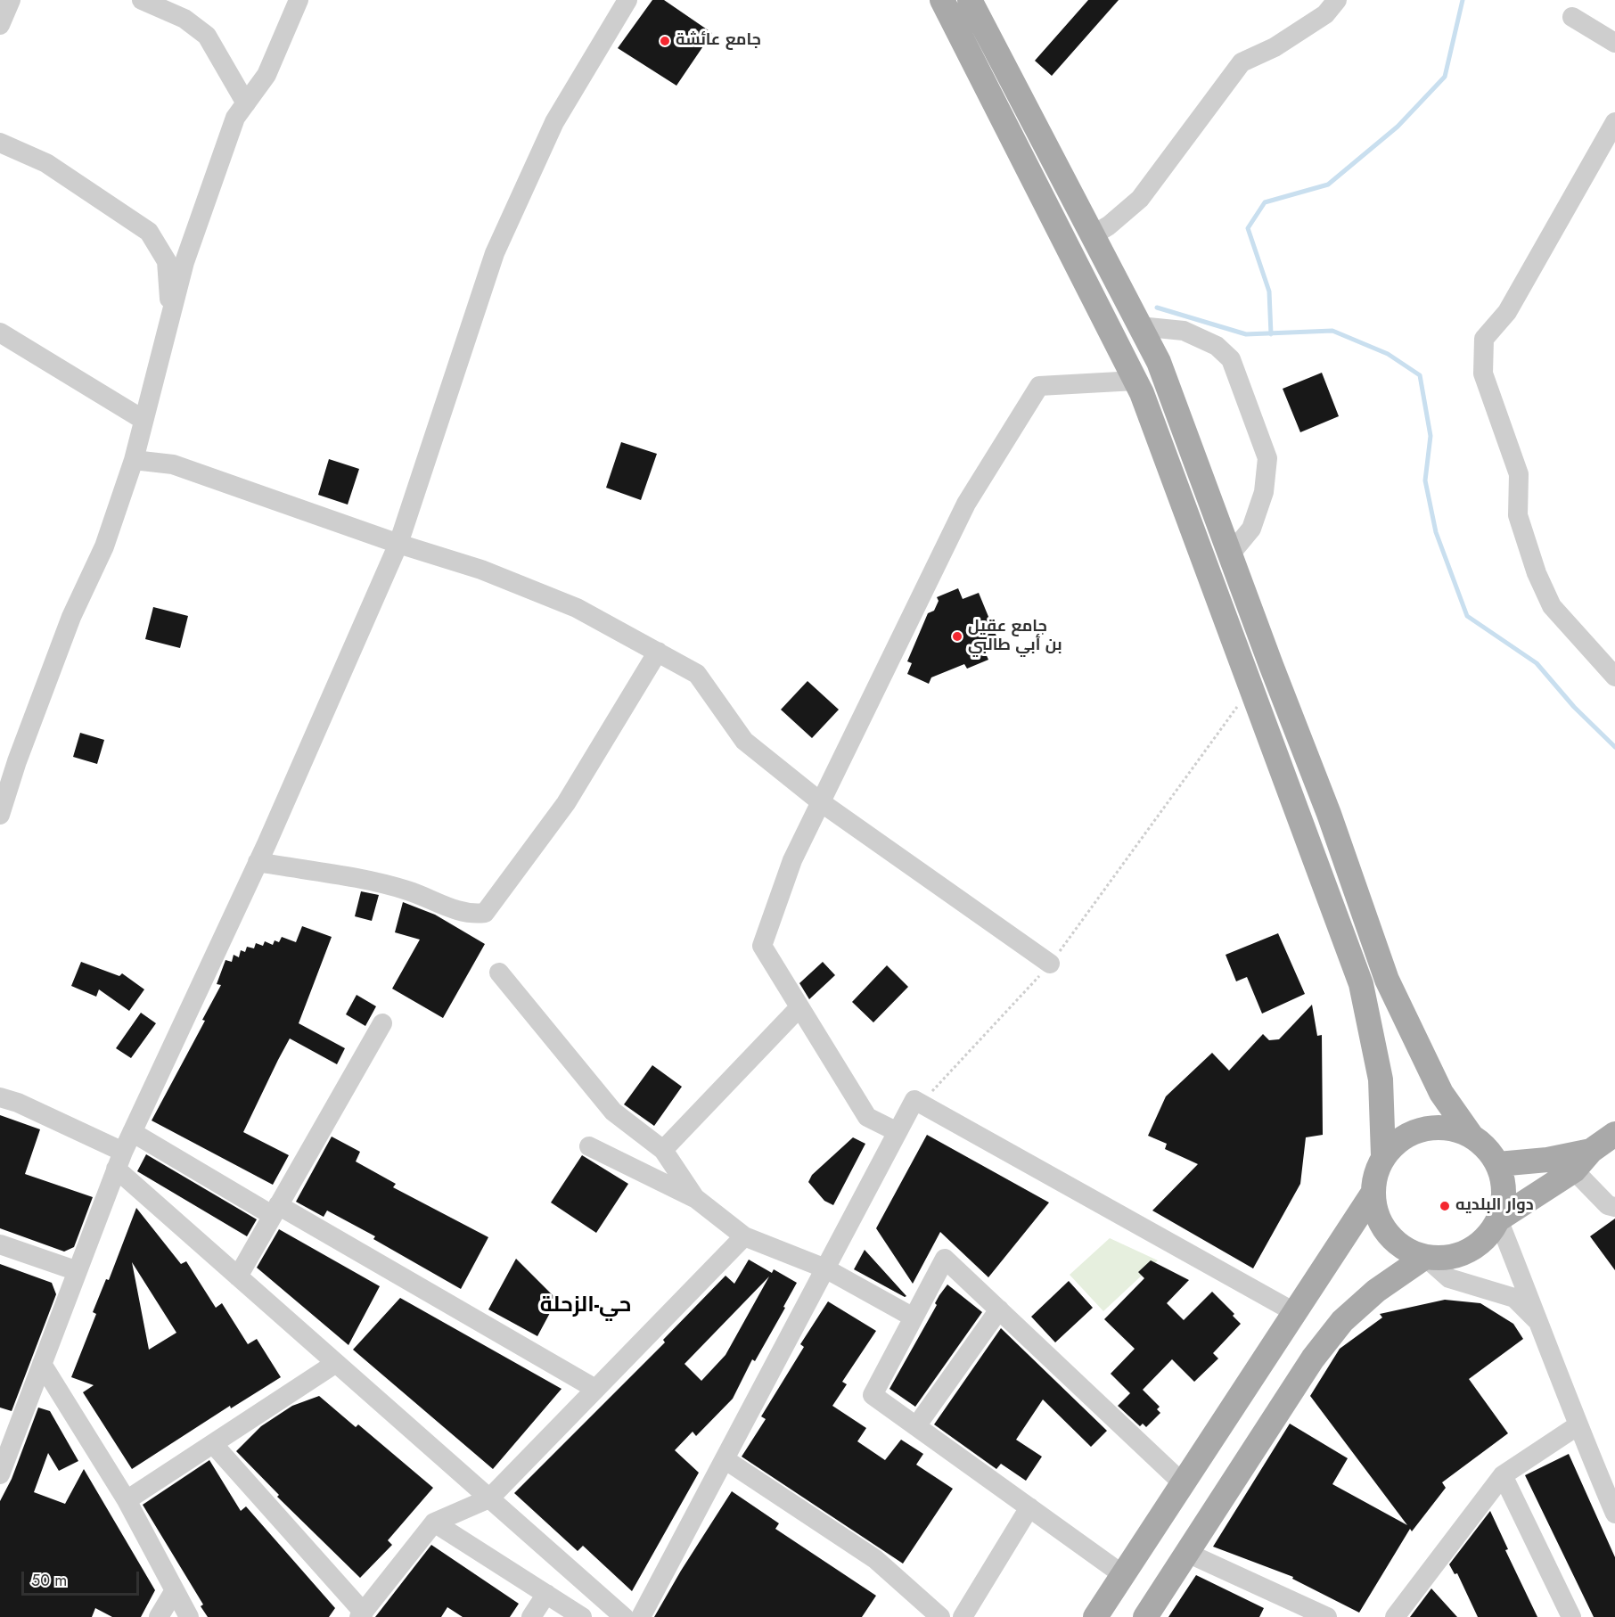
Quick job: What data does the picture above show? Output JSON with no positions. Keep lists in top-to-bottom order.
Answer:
{
  "districts": ["حي-الزحلة"],
  "places": ["جامع عائشة", "جامع عقيل بن أبي طالبي", "دوار البلديه"],
  "scale_bar": "50 m"
}
